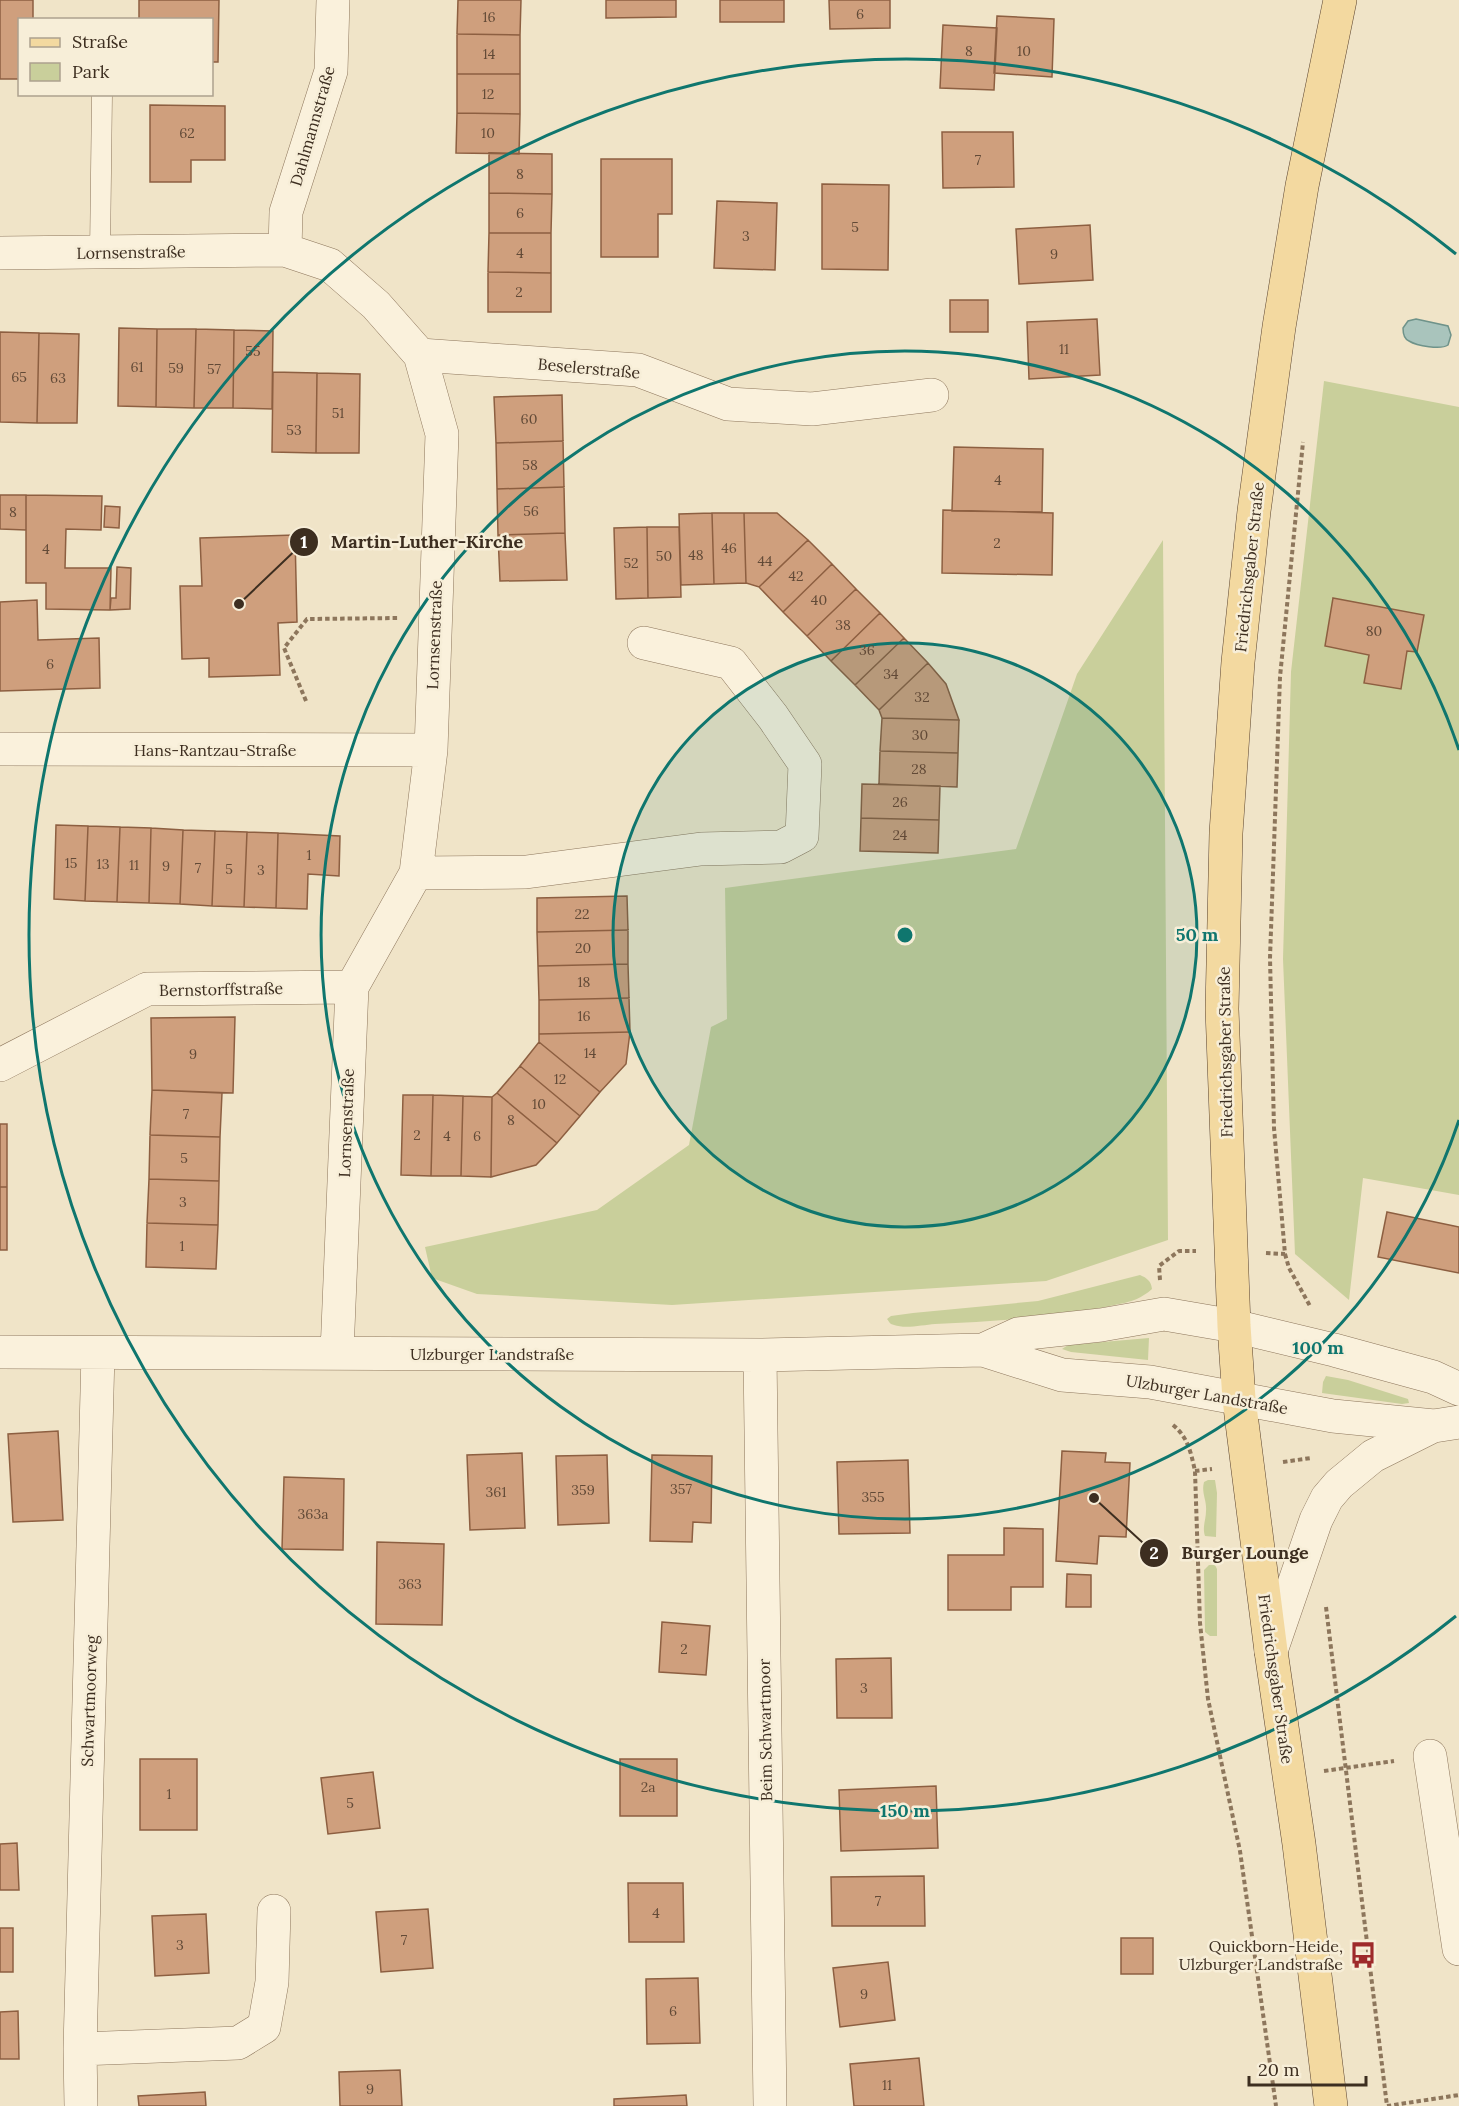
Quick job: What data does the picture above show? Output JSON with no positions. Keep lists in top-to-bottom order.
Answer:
{
  "streets": {
    "main road": ["Friedrichsgaber Straße"],
    "street": [
      "Dahlmannstraße",
      "Lornsenstraße",
      "Beselerstraße",
      "Hans-Rantzau-Straße",
      "Bernstorffstraße",
      "Ulzburger Landstraße",
      "Schwartmoorweg",
      "Beim Schwartmoor"
    ]
  },
  "crossings": [
    ["Dahlmannstraße", "Lornsenstraße"],
    ["Lornsenstraße", "Beselerstraße"],
    ["Lornsenstraße", "Hans-Rantzau-Straße"],
    ["Lornsenstraße", "Bernstorffstraße"],
    ["Lornsenstraße", "Ulzburger Landstraße"],
    ["Friedrichsgaber Straße", "Ulzburger Landstraße"],
    ["Ulzburger Landstraße", "Schwartmoorweg"],
    ["Ulzburger Landstraße", "Beim Schwartmoor"]
  ],
  "places": {
    "other": ["Martin-Luther-Kirche", "Burger Lounge"],
    "bus stop": ["Quickborn-Heide, Ulzburger Landstraße"]
  },
  "house_numbers": [
    "6",
    "16",
    "8",
    "10",
    "14",
    "12",
    "62",
    "10",
    "7",
    "8",
    "6",
    "5",
    "3",
    "4",
    "9",
    "2",
    "11",
    "55",
    "61",
    "59",
    "57",
    "65",
    "63",
    "51",
    "60",
    "53",
    "58",
    "4",
    "56",
    "8",
    "2",
    "46",
    "4",
    "48",
    "50",
    "44",
    "52",
    "42",
    "40",
    "38",
    "80",
    "36",
    "6",
    "34",
    "32",
    "30",
    "28",
    "26",
    "24",
    "1",
    "15",
    "13",
    "11",
    "9",
    "7",
    "5",
    "3",
    "22",
    "20",
    "18",
    "16",
    "14",
    "9",
    "12",
    "10",
    "7",
    "8",
    "2",
    "4",
    "6",
    "5",
    "3",
    "1",
    "357",
    "359",
    "361",
    "355",
    "363a",
    "363",
    "2",
    "3",
    "2a",
    "1",
    "5",
    "7",
    "4",
    "7",
    "3",
    "9",
    "6",
    "11",
    "9"
  ],
  "legend": ["Straße", "Park"],
  "scale_bar": "20 m",
  "rings": ["50 m", "100 m", "150 m"]
}
